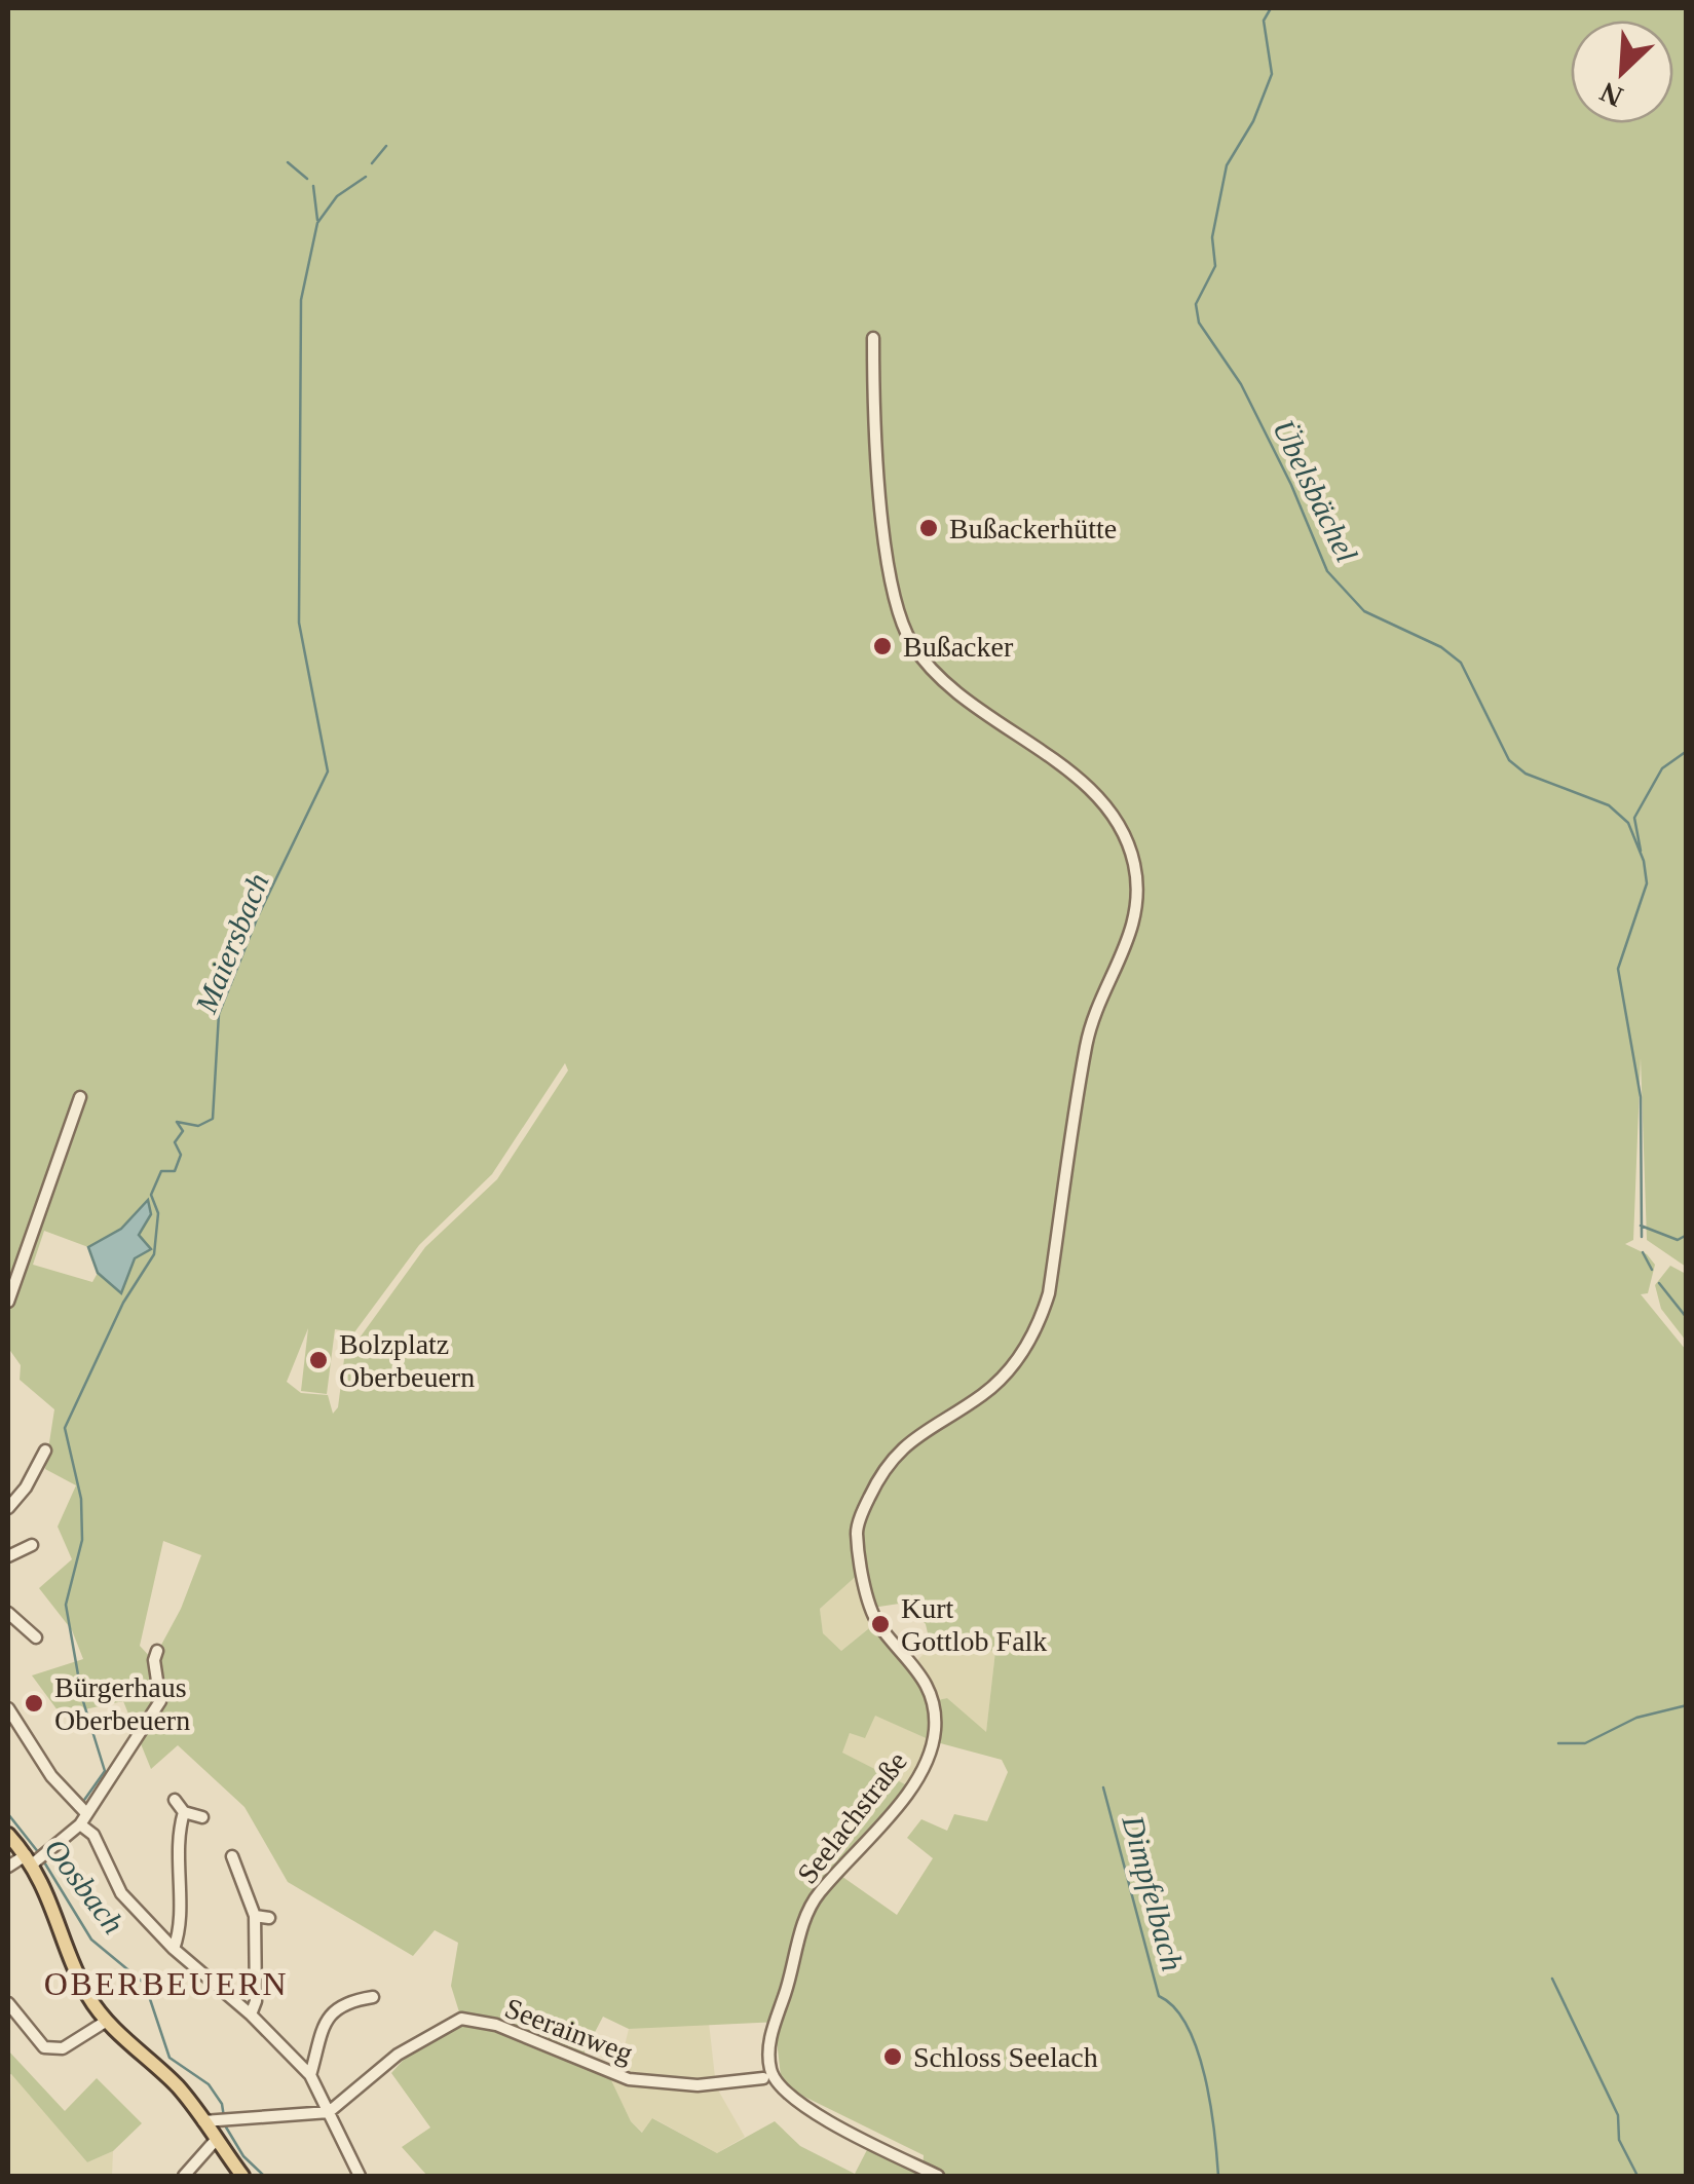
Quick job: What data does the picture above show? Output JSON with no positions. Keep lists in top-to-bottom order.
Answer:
{
  "streets": {
    "street": ["Seelachstraße", "Seerainweg"]
  },
  "districts": ["OBERBEUERN"],
  "water": [
    "Übelsbächel",
    "Maiersbach",
    "Oosbach",
    "Dimpfelbach"
  ],
  "places": [
    "Bußackerhütte",
    "Bußacker",
    "Bolzplatz Oberbeuern",
    "Kurt Gottlob Falk",
    "Bürgerhaus Oberbeuern",
    "Schloss Seelach"
  ],
  "north": "bottom left"
}
